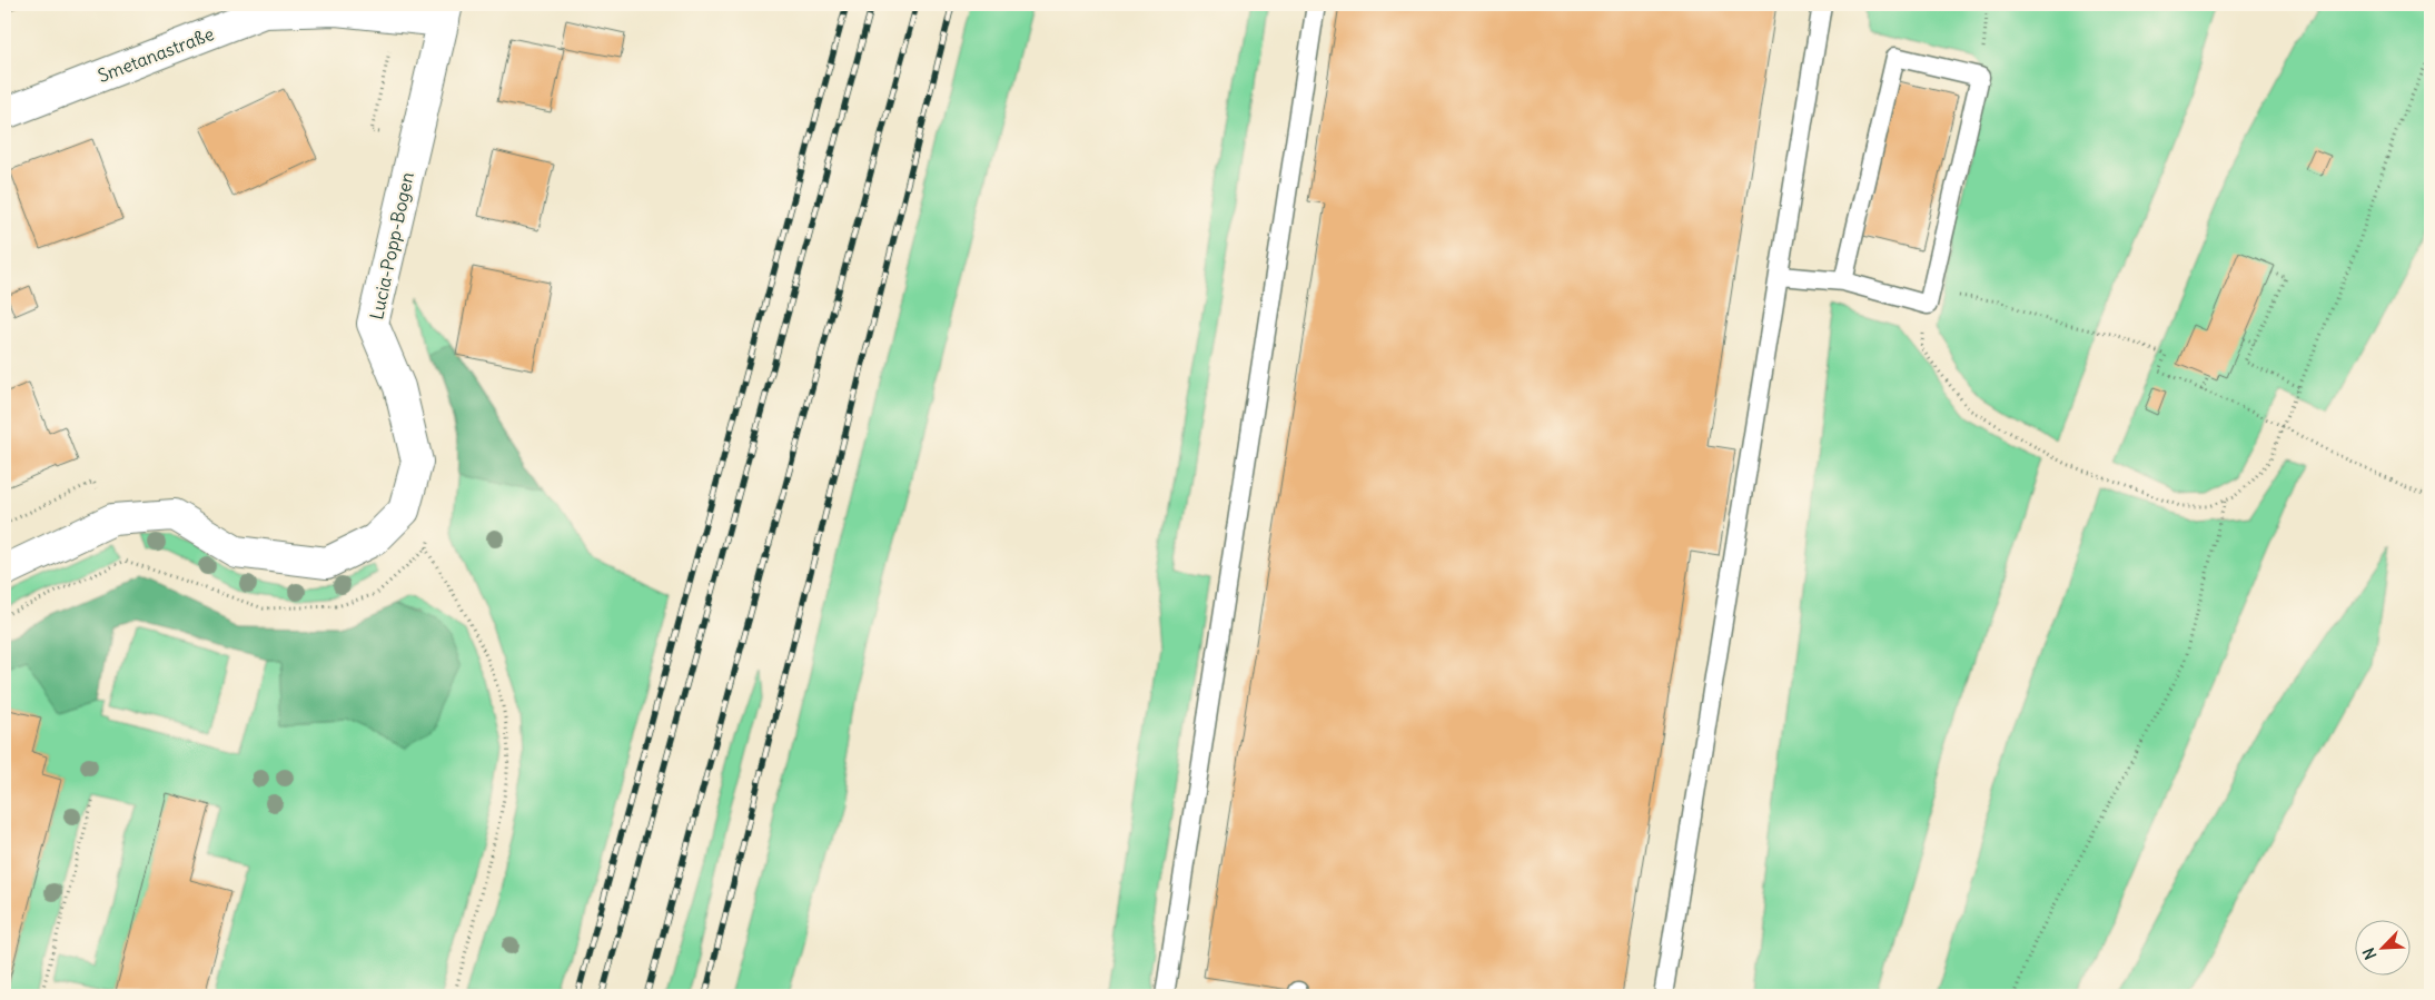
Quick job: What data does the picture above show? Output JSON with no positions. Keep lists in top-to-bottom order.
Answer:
{
  "streets": {
    "street": ["Smetanastraße", "Lucia-Popp-Bogen"]
  },
  "crossings": [
    ["Smetanastraße", "Lucia-Popp-Bogen"]
  ],
  "north": "bottom left"
}
